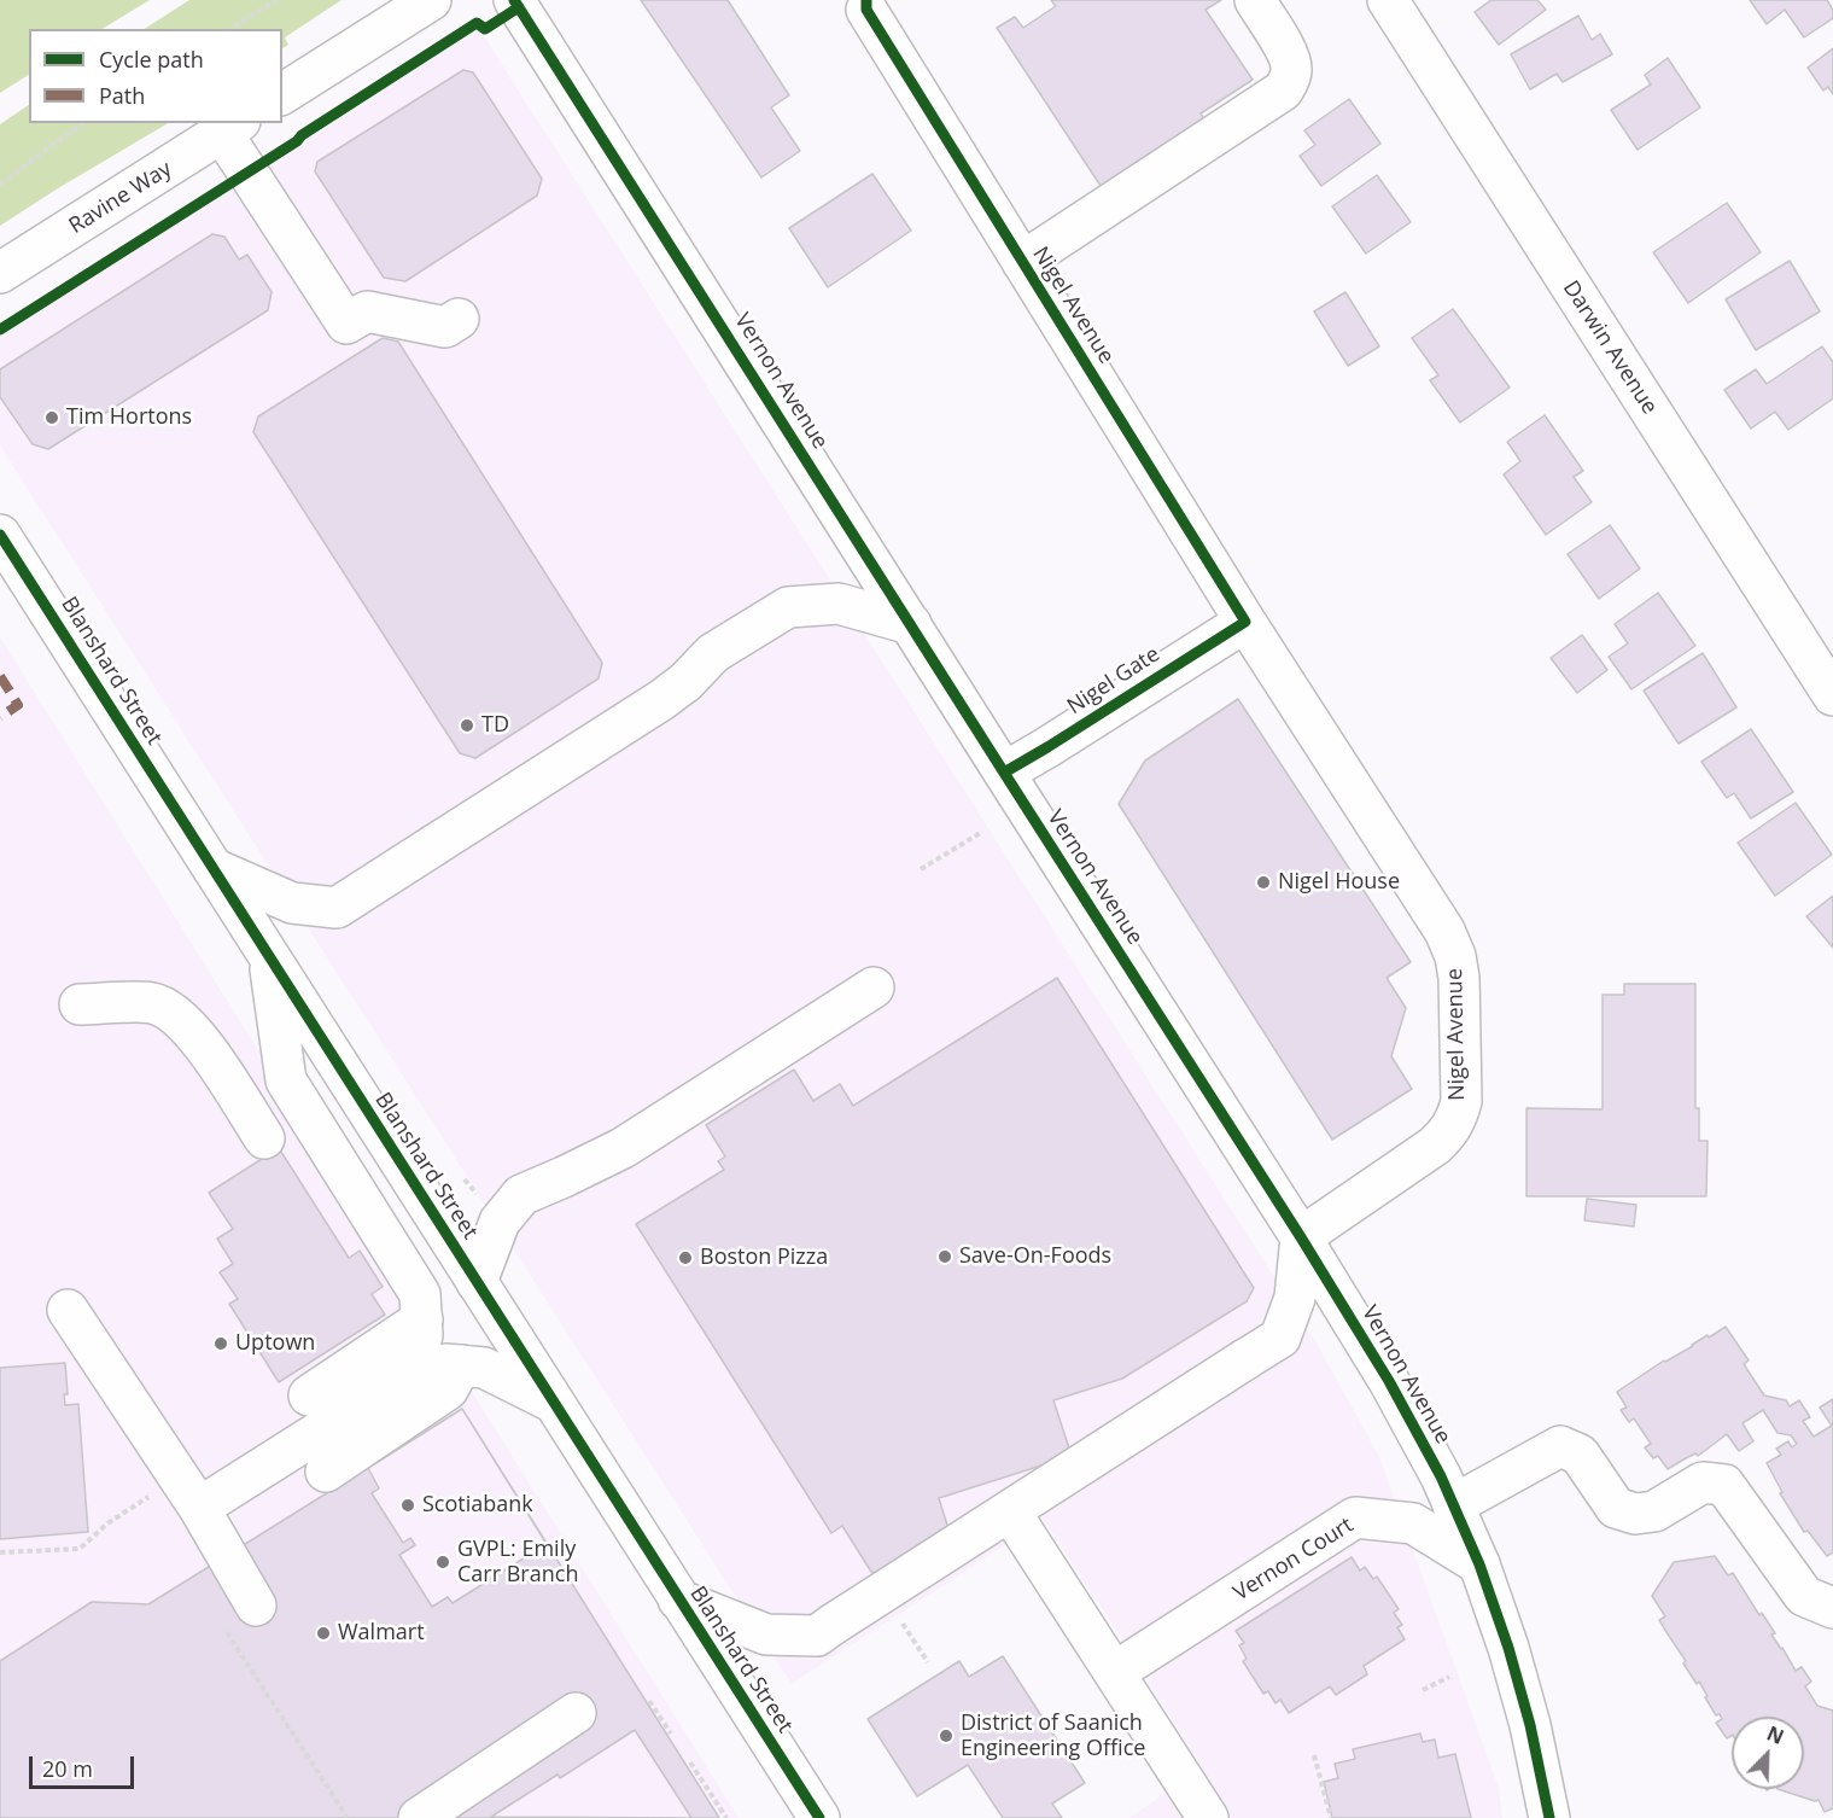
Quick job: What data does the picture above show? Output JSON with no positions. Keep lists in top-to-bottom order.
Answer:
{
  "streets": {
    "main road": [
      "Ravine Way",
      "Nigel Avenue",
      "Darwin Avenue",
      "Vernon Avenue",
      "Blanshard Street",
      "Nigel Gate",
      "Vernon Court"
    ]
  },
  "crossings": [
    ["Nigel Avenue", "Vernon Avenue"],
    ["Nigel Avenue", "Nigel Gate"],
    ["Vernon Avenue", "Nigel Gate"],
    ["Vernon Avenue", "Vernon Court"]
  ],
  "places": [
    "Tim Hortons",
    "TD",
    "Nigel House",
    "Save-On-Foods",
    "Boston Pizza",
    "Uptown",
    "Scotiabank",
    "GVPL: Emily Carr Branch",
    "Walmart",
    "District of Saanich Engineering Office"
  ],
  "legend": ["Cycle path", "Path"],
  "scale_bar": "20 m",
  "north": "top right"
}
